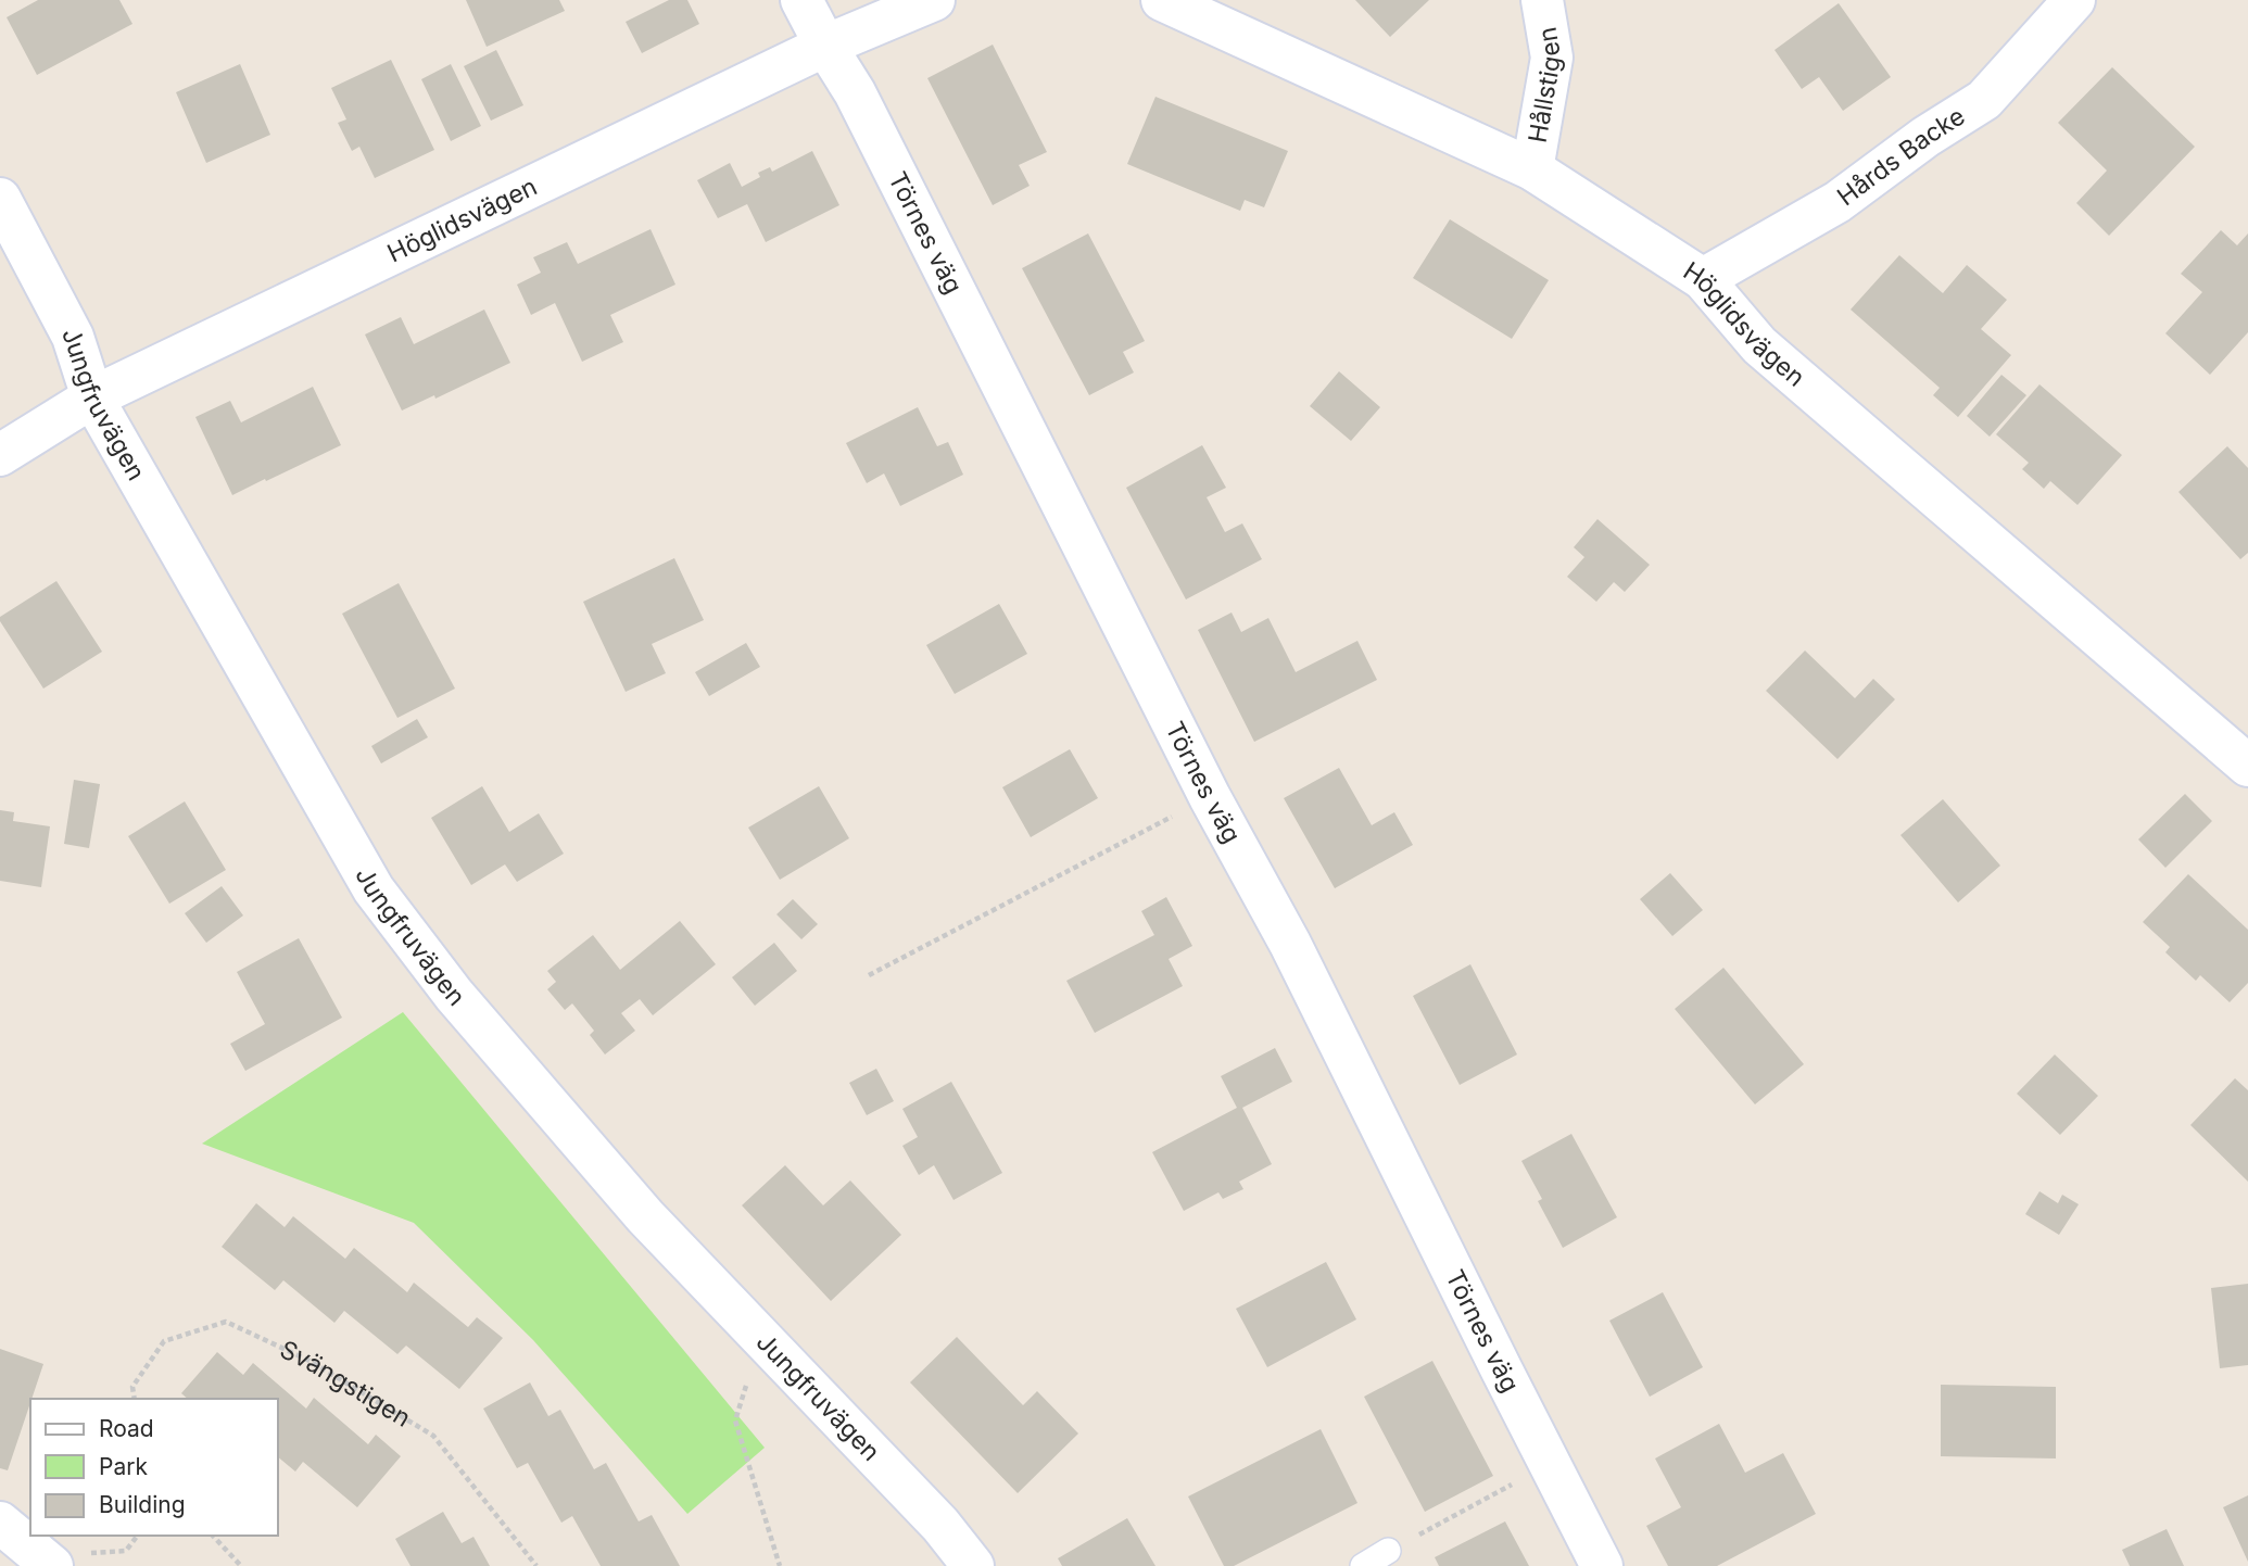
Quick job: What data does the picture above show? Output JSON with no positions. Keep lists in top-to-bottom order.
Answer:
{
  "streets": {
    "street": [
      "Hållstigen",
      "Hårds Backe",
      "Höglidsvägen",
      "Törnes väg",
      "Jungfruvägen"
    ],
    "path": ["Svängstigen"]
  },
  "crossings": [
    ["Hållstigen", "Höglidsvägen"],
    ["Hårds Backe", "Höglidsvägen"],
    ["Höglidsvägen", "Törnes väg"],
    ["Höglidsvägen", "Jungfruvägen"]
  ],
  "legend": ["Road", "Park", "Building"]
}
